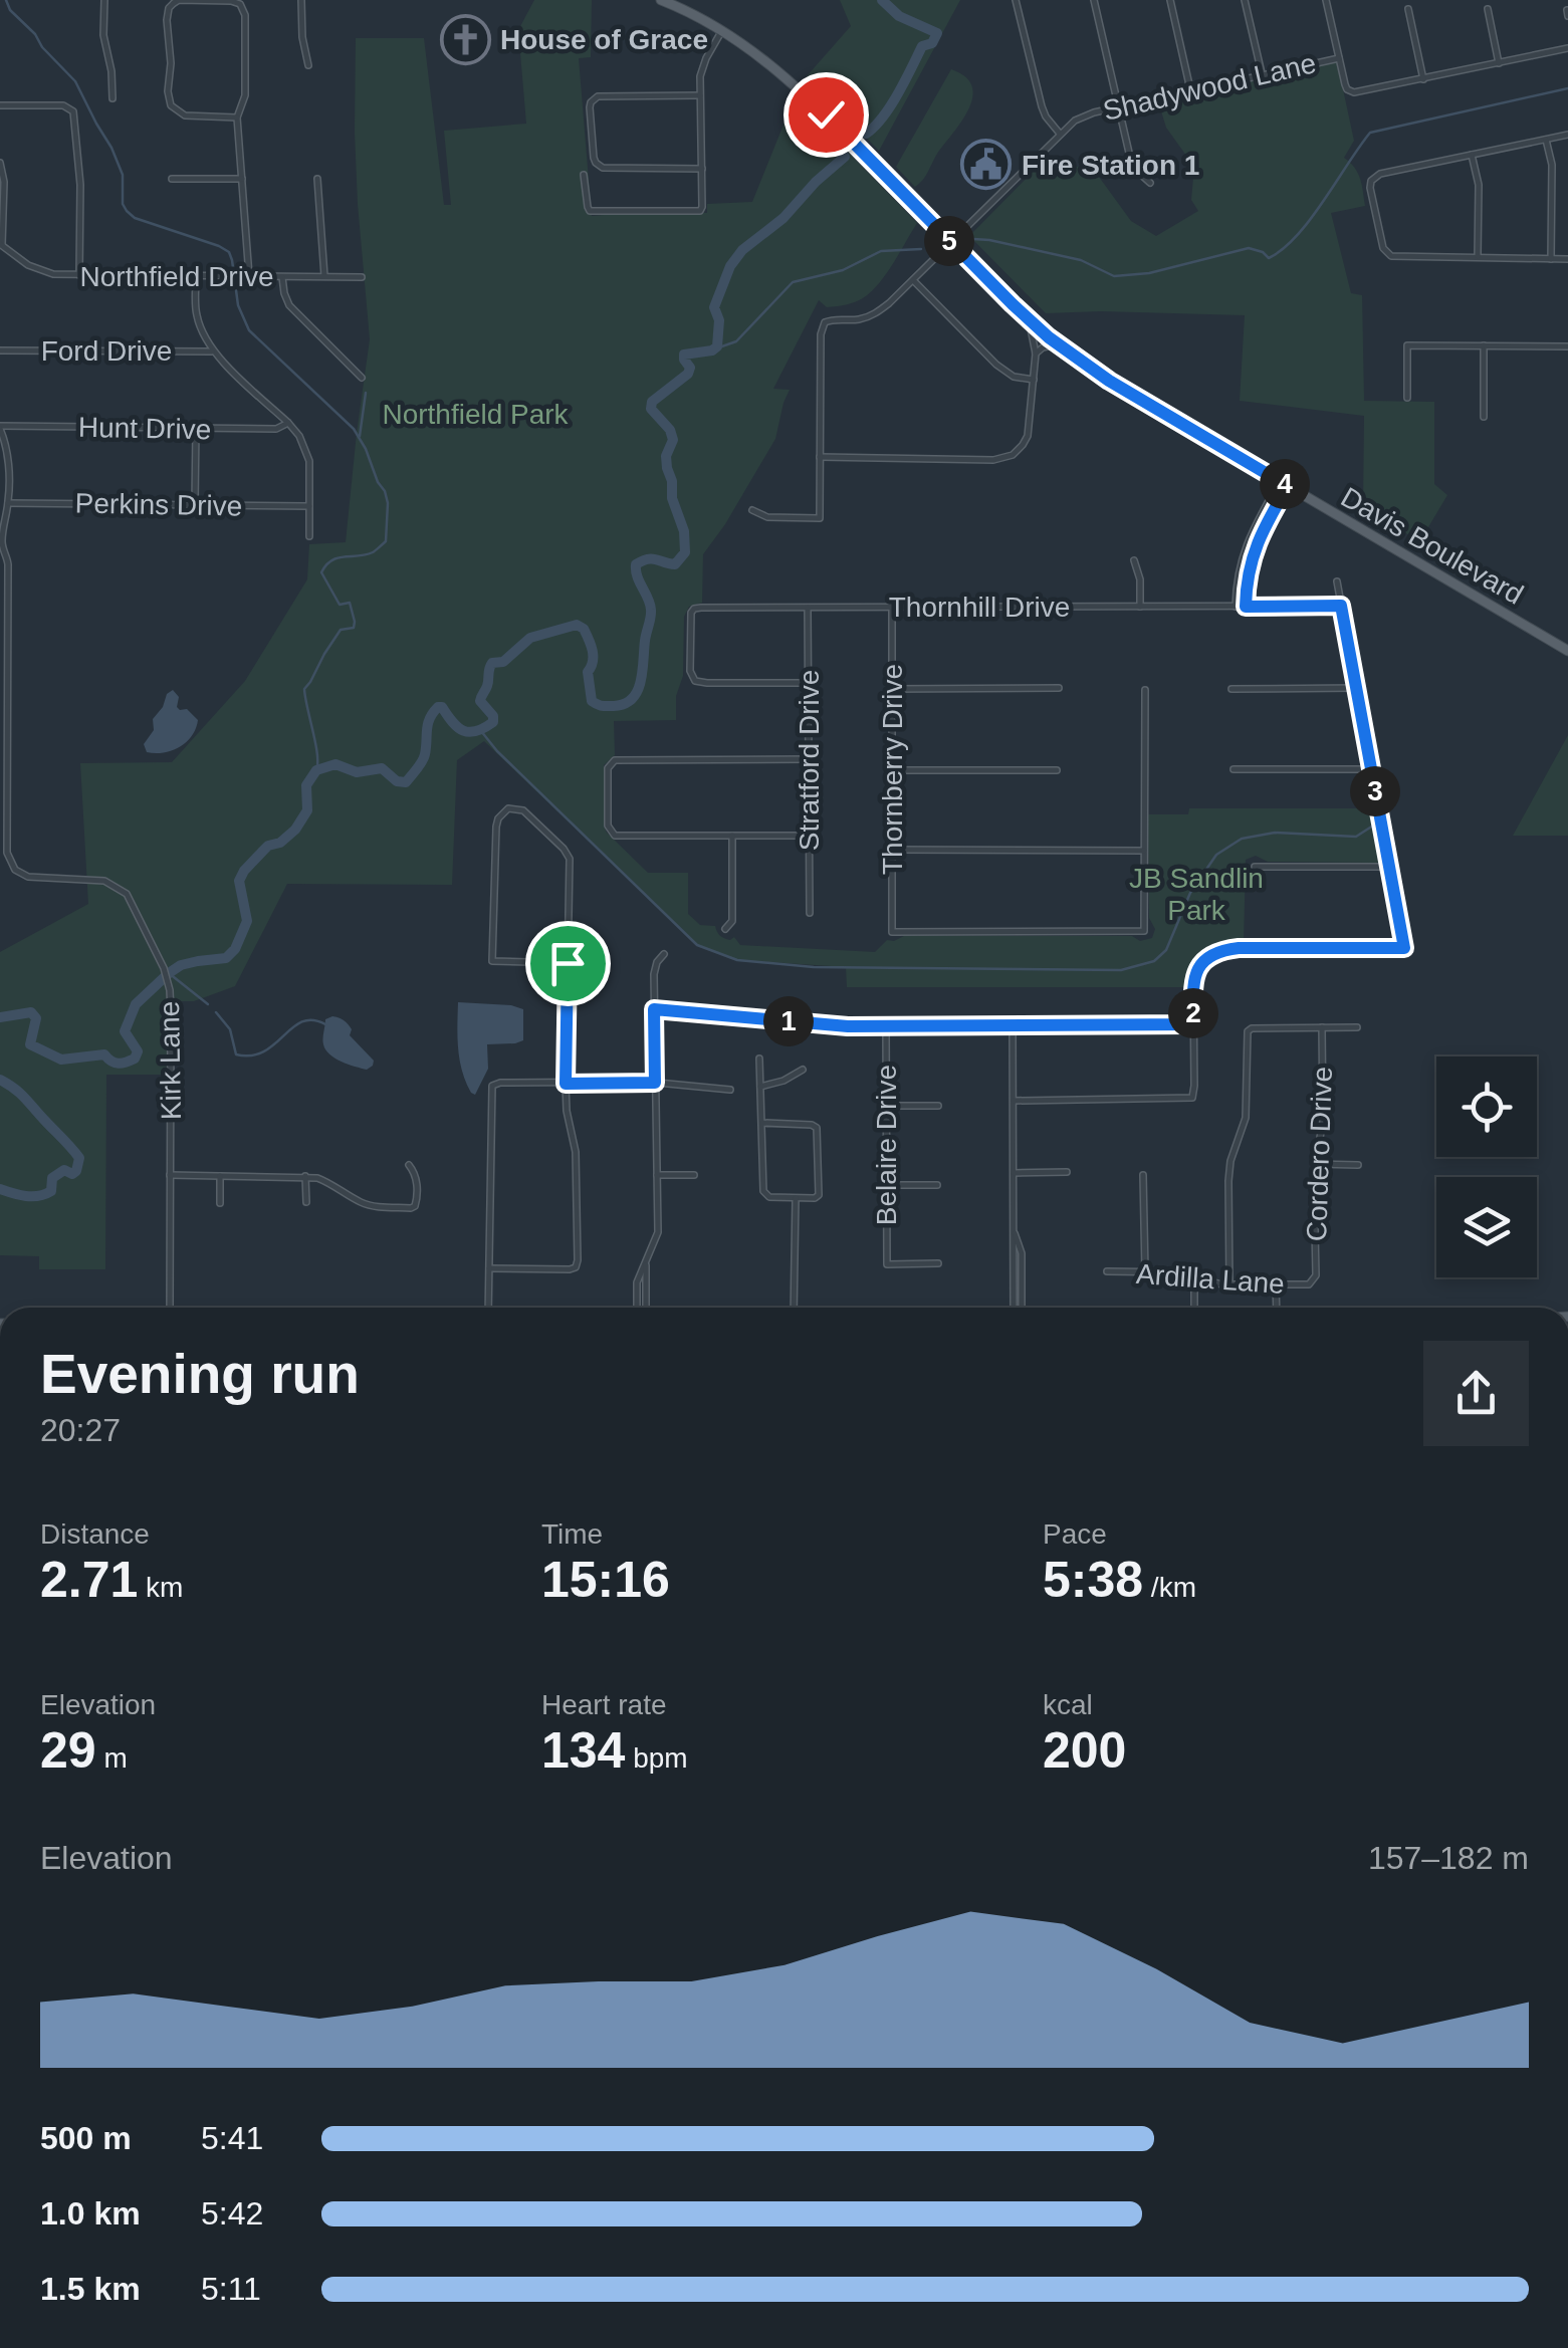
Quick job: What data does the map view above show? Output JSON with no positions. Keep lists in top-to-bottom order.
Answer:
{
  "streets": {
    "main road": ["Davis Boulevard"],
    "street": [
      "Shadywood Lane",
      "Northfield Drive",
      "Ford Drive",
      "Hunt Drive",
      "Perkins Drive",
      "Thornhill Drive",
      "Stratford Drive",
      "Thornberry Drive",
      "Kirk Lane",
      "Belaire Drive",
      "Cordero Drive",
      "Ardilla Lane"
    ]
  },
  "crossings": [
    ["Shadywood Lane", "Davis Boulevard"],
    ["Hunt Drive", "Kirk Lane"],
    ["Perkins Drive", "Kirk Lane"],
    ["Thornhill Drive", "Stratford Drive"],
    ["Thornhill Drive", "Thornberry Drive"],
    ["Cordero Drive", "Ardilla Lane"]
  ],
  "parks": ["Northfield Park", "JB Sandlin Park"],
  "places": {
    "church": ["House of Grace"],
    "public building": ["Fire Station 1"]
  },
  "page": {
    "pins": [
      "5",
      "4",
      "3",
      "2",
      "1"
    ],
    "heading": ["Evening run", "20:27"],
    "stats": [
      ["Distance", "2.71 km"],
      ["Time", "15:16"],
      ["Pace", "5:38 /km"],
      ["Elevation", "29 m"],
      ["Heart rate", "134 bpm"],
      ["kcal", "200"]
    ],
    "chart": ["Elevation", "157–182 m"],
    "list": [
      {
        "name": "500 m",
        "note": "5:41"
      },
      {
        "name": "1.0 km",
        "note": "5:42"
      },
      {
        "name": "1.5 km",
        "note": "5:11"
      }
    ]
  }
}
